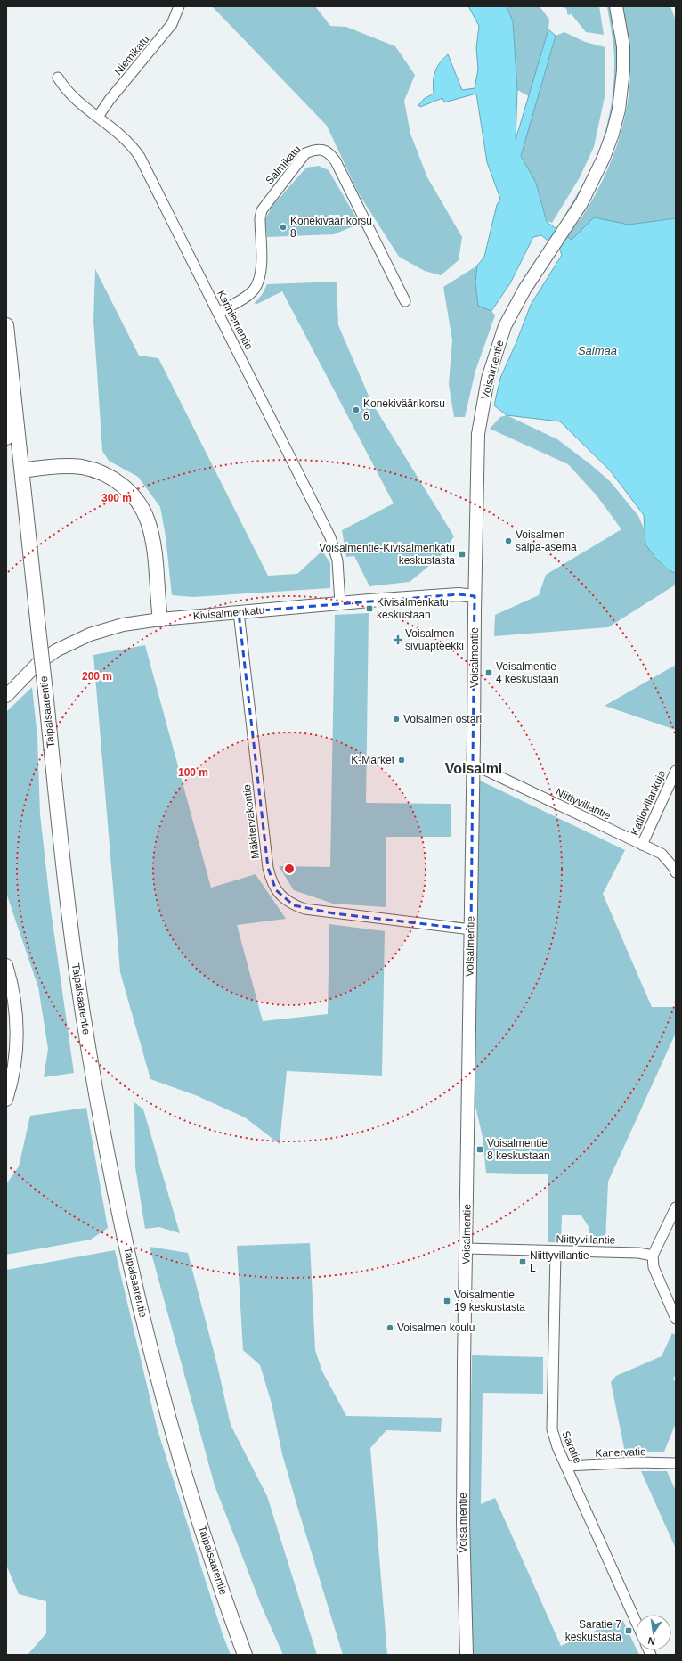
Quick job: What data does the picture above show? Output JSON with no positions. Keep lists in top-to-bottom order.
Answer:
{
  "streets": {
    "main road": ["Taipalsaarentie"],
    "street": [
      "Niemikatu",
      "Salmikatu",
      "Kariniementie",
      "Voisalmentie",
      "Kivisalmenkatu",
      "Kalliovillankuja",
      "Niittyvillantie",
      "Mäkitervakontie",
      "Saratie",
      "Kanervatie"
    ]
  },
  "crossings": [
    ["Niemikatu", "Kariniementie"],
    ["Salmikatu", "Kariniementie"],
    ["Kariniementie", "Kivisalmenkatu"],
    ["Voisalmentie", "Kivisalmenkatu"],
    ["Voisalmentie", "Niittyvillantie"],
    ["Voisalmentie", "Mäkitervakontie"],
    ["Kivisalmenkatu", "Mäkitervakontie"],
    ["Kalliovillankuja", "Niittyvillantie"],
    ["Niittyvillantie", "Saratie"],
    ["Saratie", "Kanervatie"]
  ],
  "districts": ["Voisalmi"],
  "water": ["Saimaa"],
  "places": {
    "other": [
      "Konekiväärikorsu 8",
      "Konekiväärikorsu 6",
      "Voisalmen salpa-asema",
      "Voisalmen ostari",
      "K-Market",
      "Voisalmen koulu"
    ],
    "transit": [
      "Voisalmentie-Kivisalmenkatu keskustasta",
      "Kivisalmenkatu keskustaan",
      "Voisalmentie 4 keskustaan",
      "Voisalmentie 8 keskustaan",
      "Niittyvillantie L",
      "Voisalmentie 19 keskustasta",
      "Saratie 7 keskustasta"
    ],
    "health": ["Voisalmen sivuapteekki"]
  },
  "north": "bottom",
  "rings": ["300 m", "200 m", "100 m"]
}
